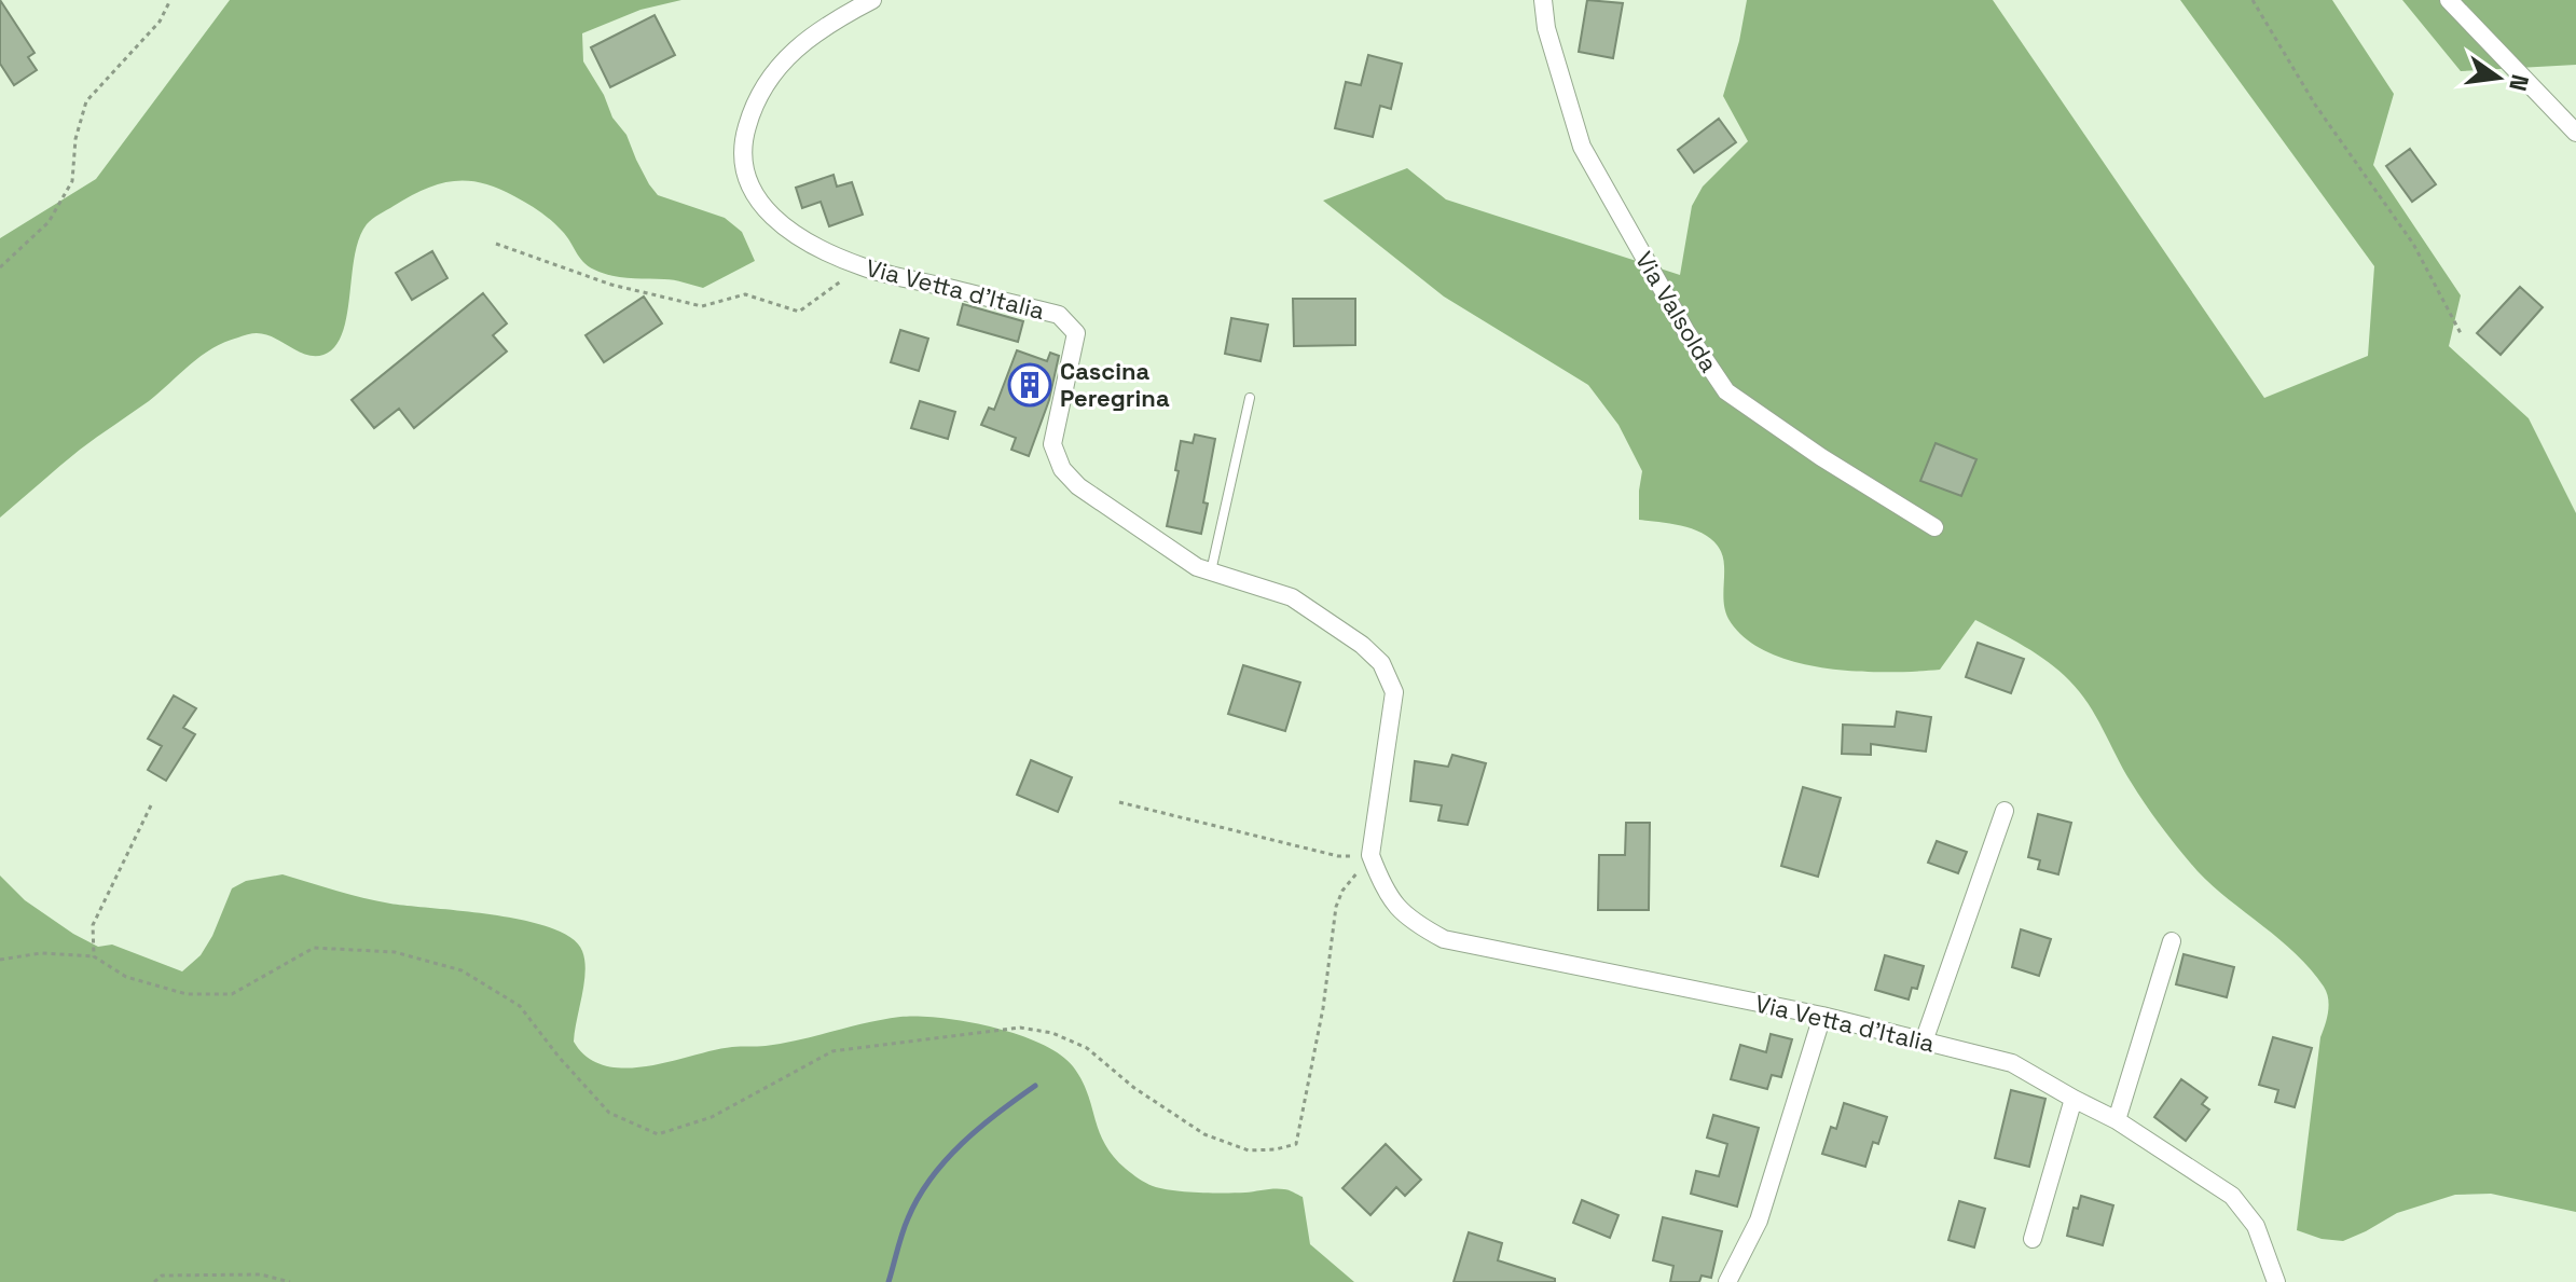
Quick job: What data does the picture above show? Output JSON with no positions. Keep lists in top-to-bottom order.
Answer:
{
  "streets": {
    "street": ["Via Vetta d'Italia", "Via Valsolda"]
  },
  "places": {
    "building": ["Cascina Peregrina"]
  },
  "north": "right"
}
